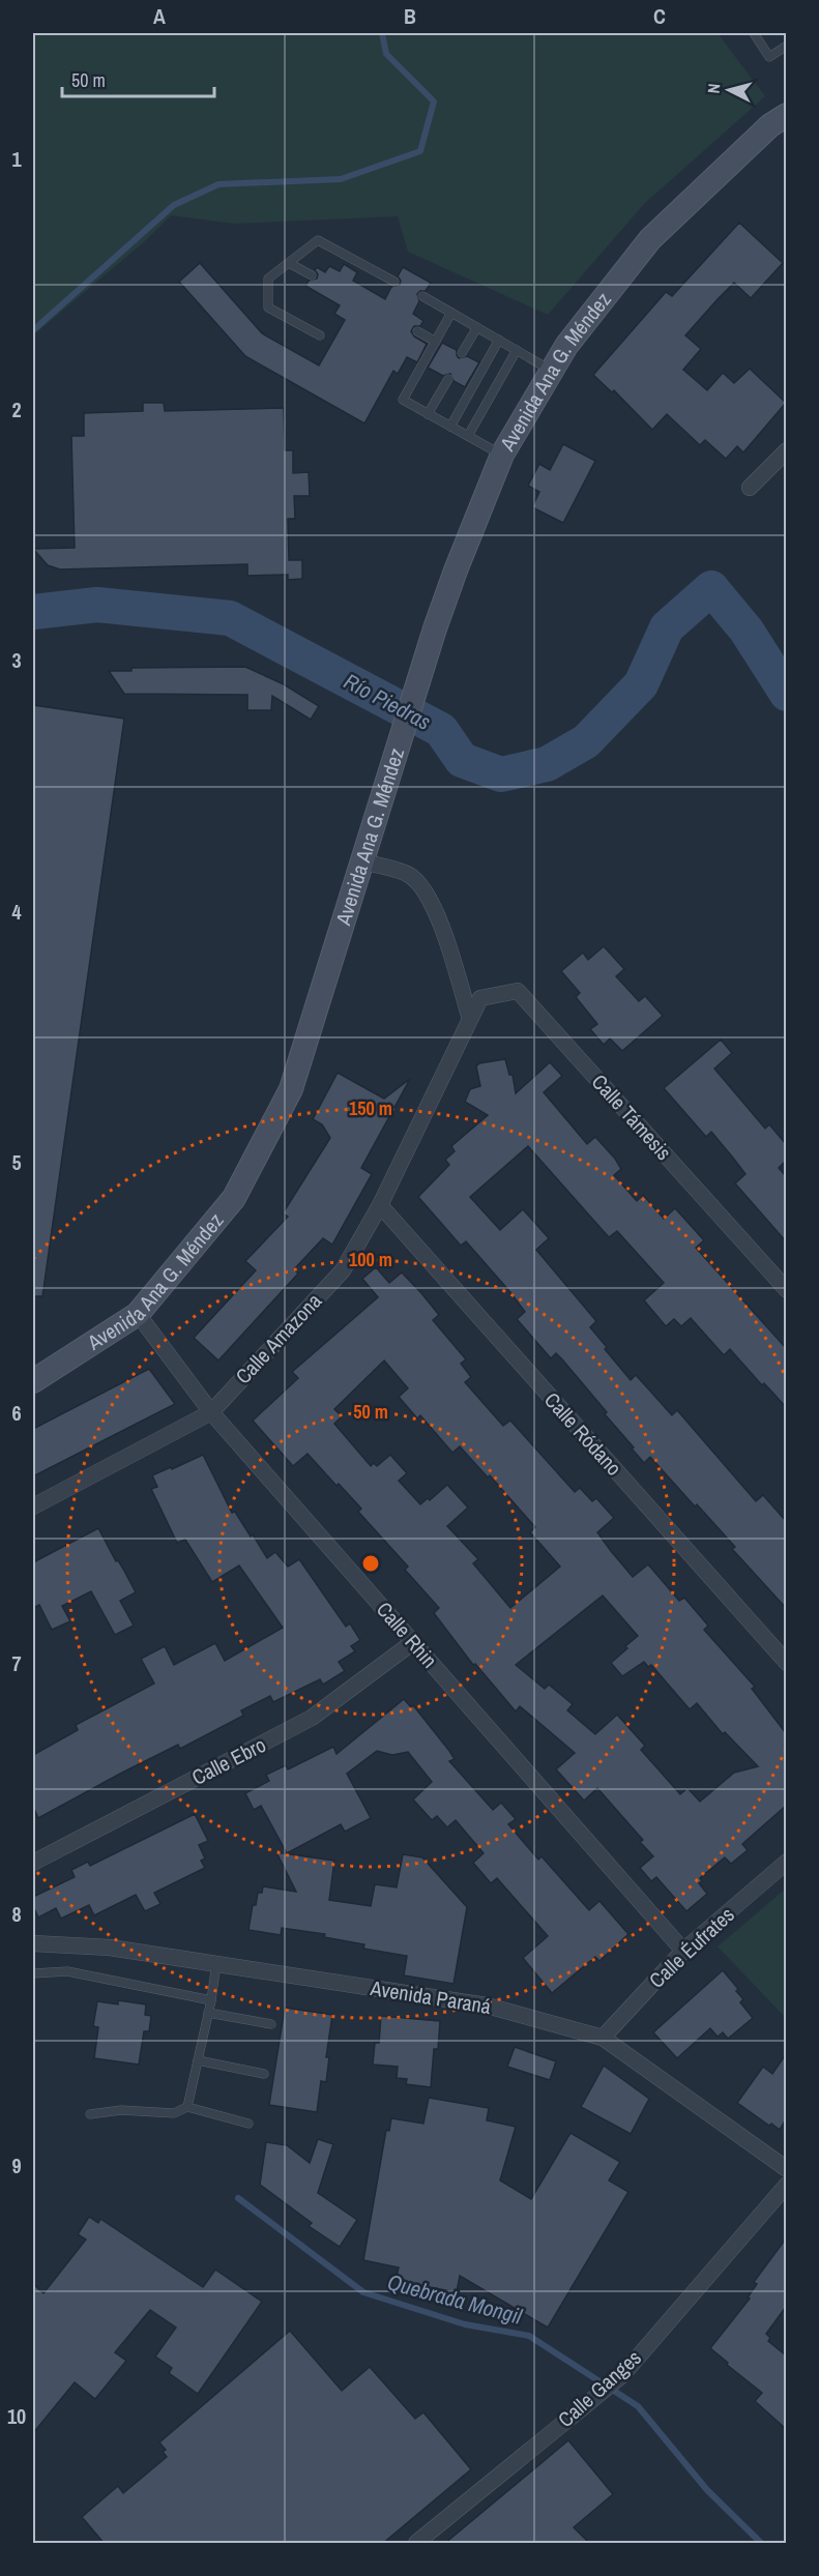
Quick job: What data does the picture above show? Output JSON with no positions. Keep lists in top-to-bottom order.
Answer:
{
  "streets": {
    "main road": ["Avenida Ana G. Méndez"],
    "street": [
      "Calle Támesis",
      "Calle Amazona",
      "Calle Ródano",
      "Calle Rhin",
      "Calle Ebro",
      "Calle Éufrates",
      "Avenida Paraná",
      "Calle Ganges"
    ]
  },
  "crossings": [
    ["Avenida Ana G. Méndez", "Calle Rhin"],
    ["Calle Támesis", "Calle Amazona"],
    ["Calle Amazona", "Calle Ródano"],
    ["Calle Amazona", "Calle Rhin"],
    ["Calle Rhin", "Calle Ebro"],
    ["Calle Rhin", "Calle Éufrates"],
    ["Calle Éufrates", "Avenida Paraná"]
  ],
  "water": ["Río Piedras", "Quebrada Mongil"],
  "scale_bar": "50 m",
  "north": "left",
  "grid": {
    "columns": ["A", "B", "C"],
    "rows": [
      "1",
      "2",
      "3",
      "4",
      "5",
      "6",
      "7",
      "8",
      "9",
      "10"
    ]
  },
  "rings": ["150 m", "100 m", "50 m"]
}
